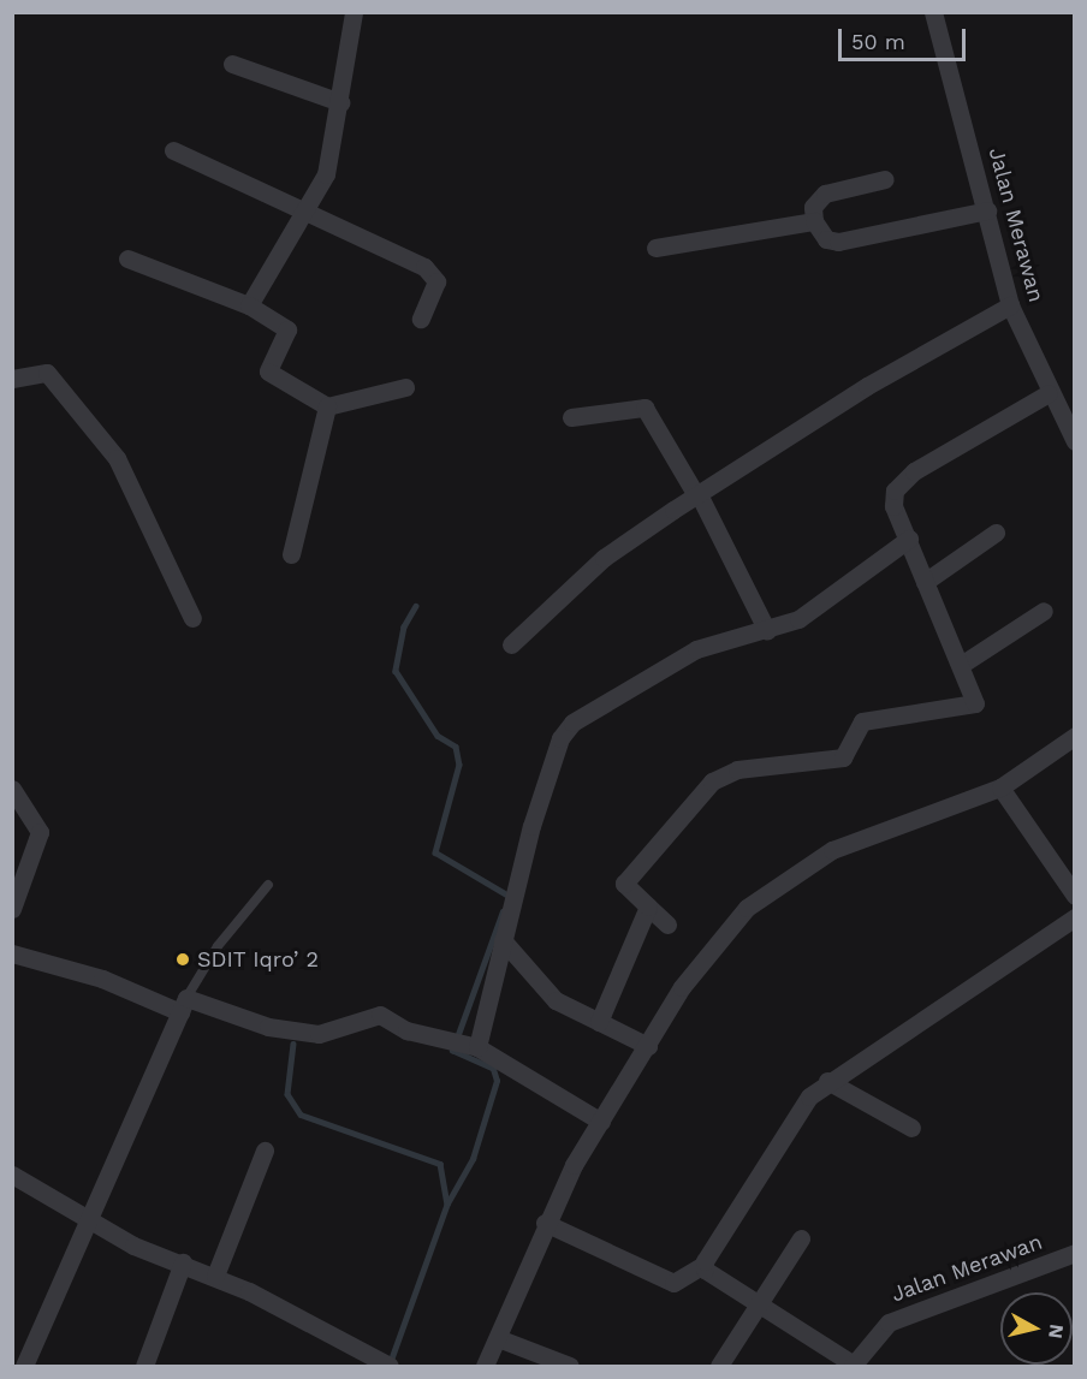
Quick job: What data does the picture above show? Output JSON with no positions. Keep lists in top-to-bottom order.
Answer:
{
  "streets": {
    "street": ["Jalan Merawan"]
  },
  "places": ["SDIT Iqro’ 2"],
  "scale_bar": "50 m",
  "north": "right"
}
